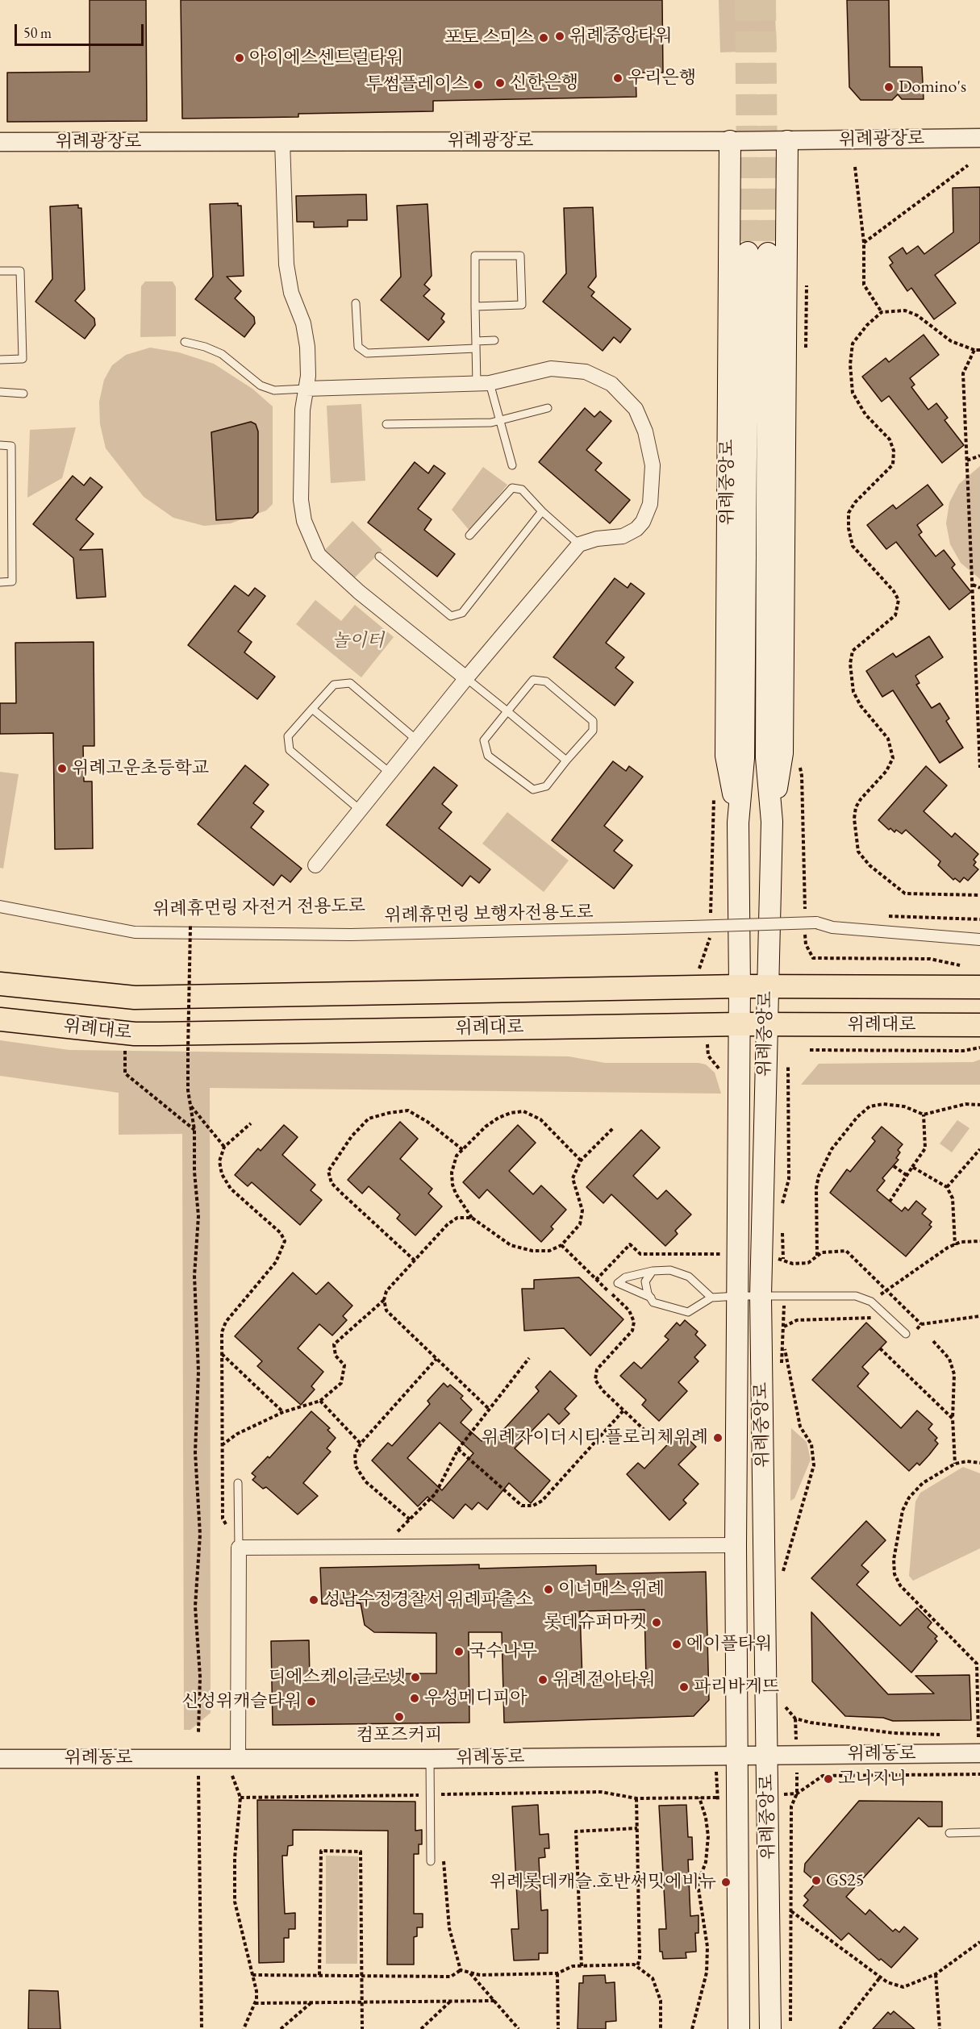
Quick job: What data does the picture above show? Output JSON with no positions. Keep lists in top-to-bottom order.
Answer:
{
  "streets": {
    "main road": ["위례중앙로", "위례대로"],
    "street": ["위례광장로", "위례휴먼링 보행자전용도로", "위례동로"],
    "path": ["위례휴먼링 자전거 전용도로"]
  },
  "crossings": [
    ["위례광장로", "위례중앙로"],
    ["위례중앙로", "위례대로"],
    ["위례중앙로", "위례동로"],
    ["위례휴먼링 자전거 전용도로", "위례휴먼링 보행자전용도로"]
  ],
  "parks": ["놀이터"],
  "places": [
    "위례중앙타워",
    "포토 스미스",
    "아이에스센트럴타워",
    "우리은행",
    "신한은행",
    "투썸플레이스",
    "Domino's",
    "위례고운초등학교",
    "위례자이더시티.플로리체위례",
    "이너매스 위례",
    "성남수정경찰서 위례파출소",
    "롯데슈퍼마켓",
    "에이플타워",
    "국수나무",
    "디에스케이글로넷",
    "위례건아타워",
    "파리바게뜨",
    "우성메디피아",
    "신성위캐슬타워",
    "컴포즈커피",
    "고니지니",
    "GS25",
    "위례롯데캐슬.호반써밋에비뉴"
  ],
  "scale_bar": "50 m"
}
